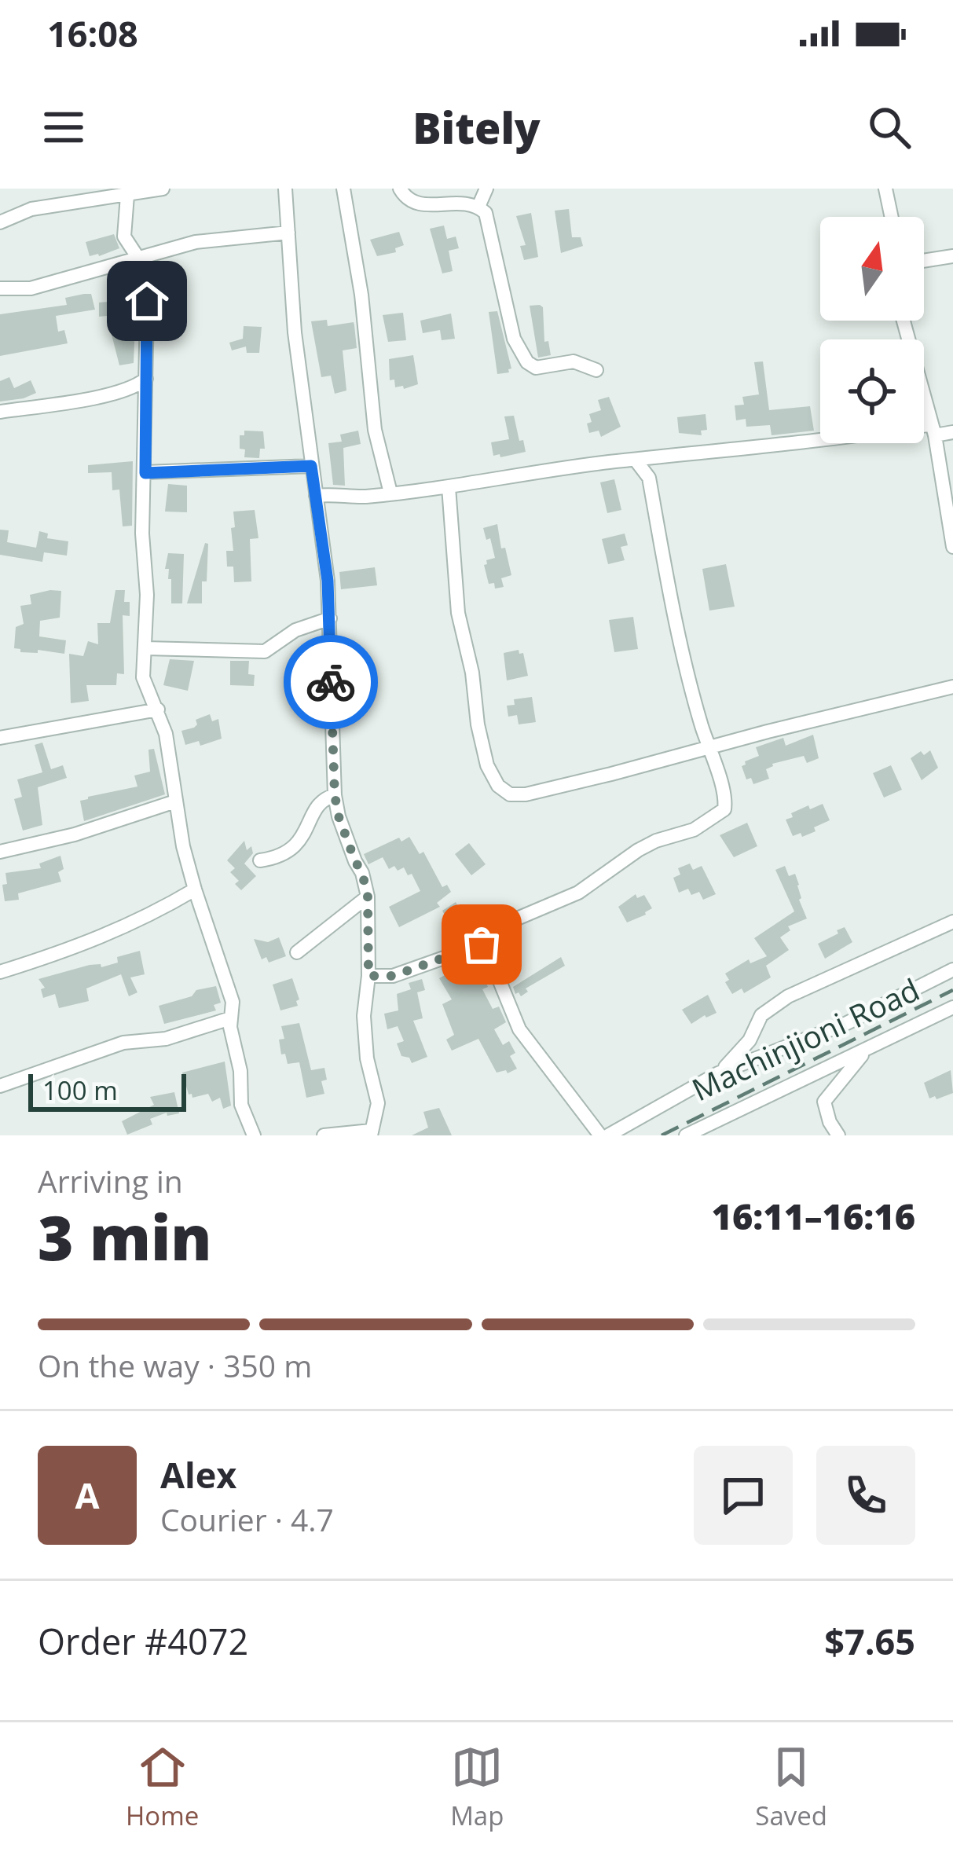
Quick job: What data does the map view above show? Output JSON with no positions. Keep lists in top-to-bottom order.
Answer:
{
  "streets": {
    "street": ["Machinjioni Road"]
  },
  "scale_bar": "100 m",
  "north": "top",
  "page": {
    "status": "16:08",
    "header": "Bitely",
    "scale": "100 m",
    "heading": ["3 min", "Arriving in", "16:11–16:16"],
    "panel": [
      "Alex",
      "Courier · 4.7",
      "Order #4072",
      "$7.65"
    ],
    "bar": "On the way · 350 m",
    "round": "A",
    "tabs": ["Home", "Map", "Saved"]
  }
}
